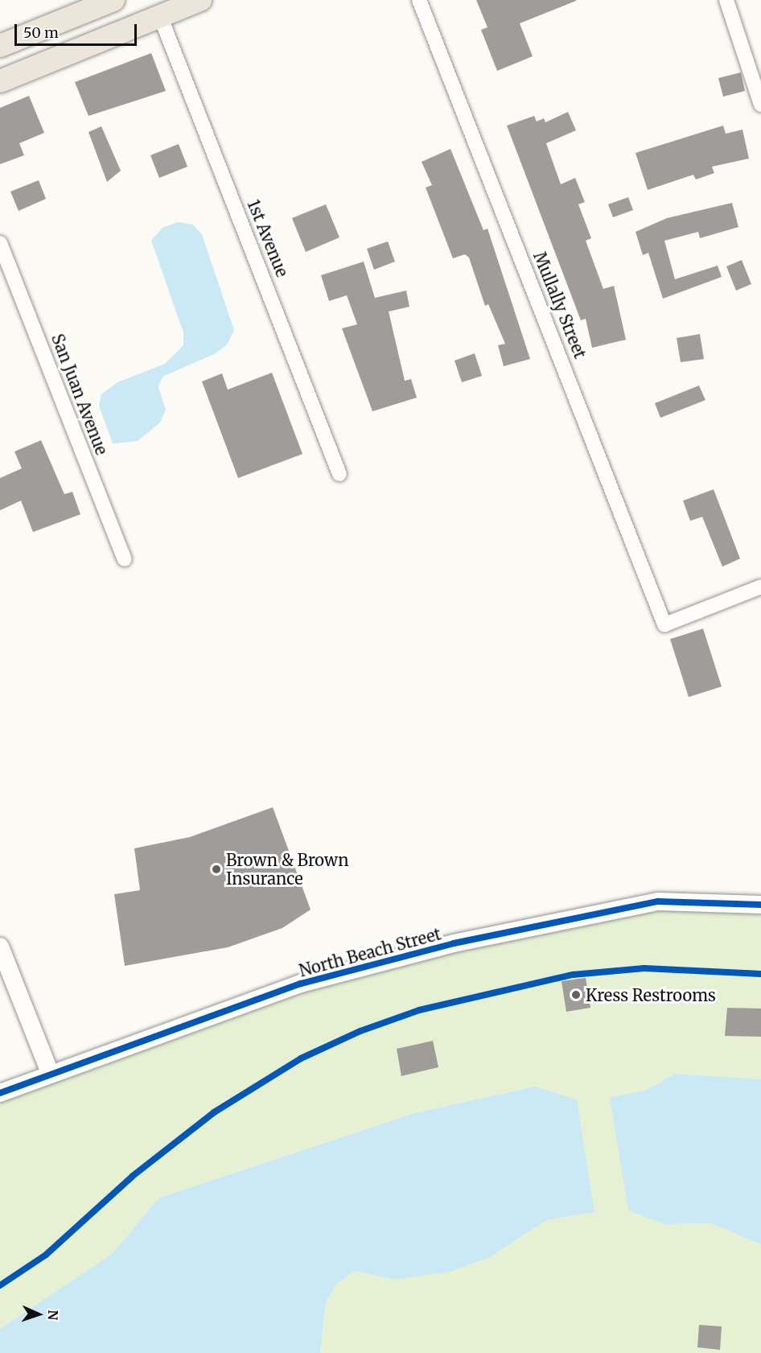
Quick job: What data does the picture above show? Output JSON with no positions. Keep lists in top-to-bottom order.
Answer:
{
  "streets": {
    "street": [
      "1st Avenue",
      "Mullally Street",
      "San Juan Avenue",
      "North Beach Street"
    ]
  },
  "places": ["Brown & Brown Insurance", "Kress Restrooms"],
  "scale_bar": "50 m",
  "north": "right"
}
